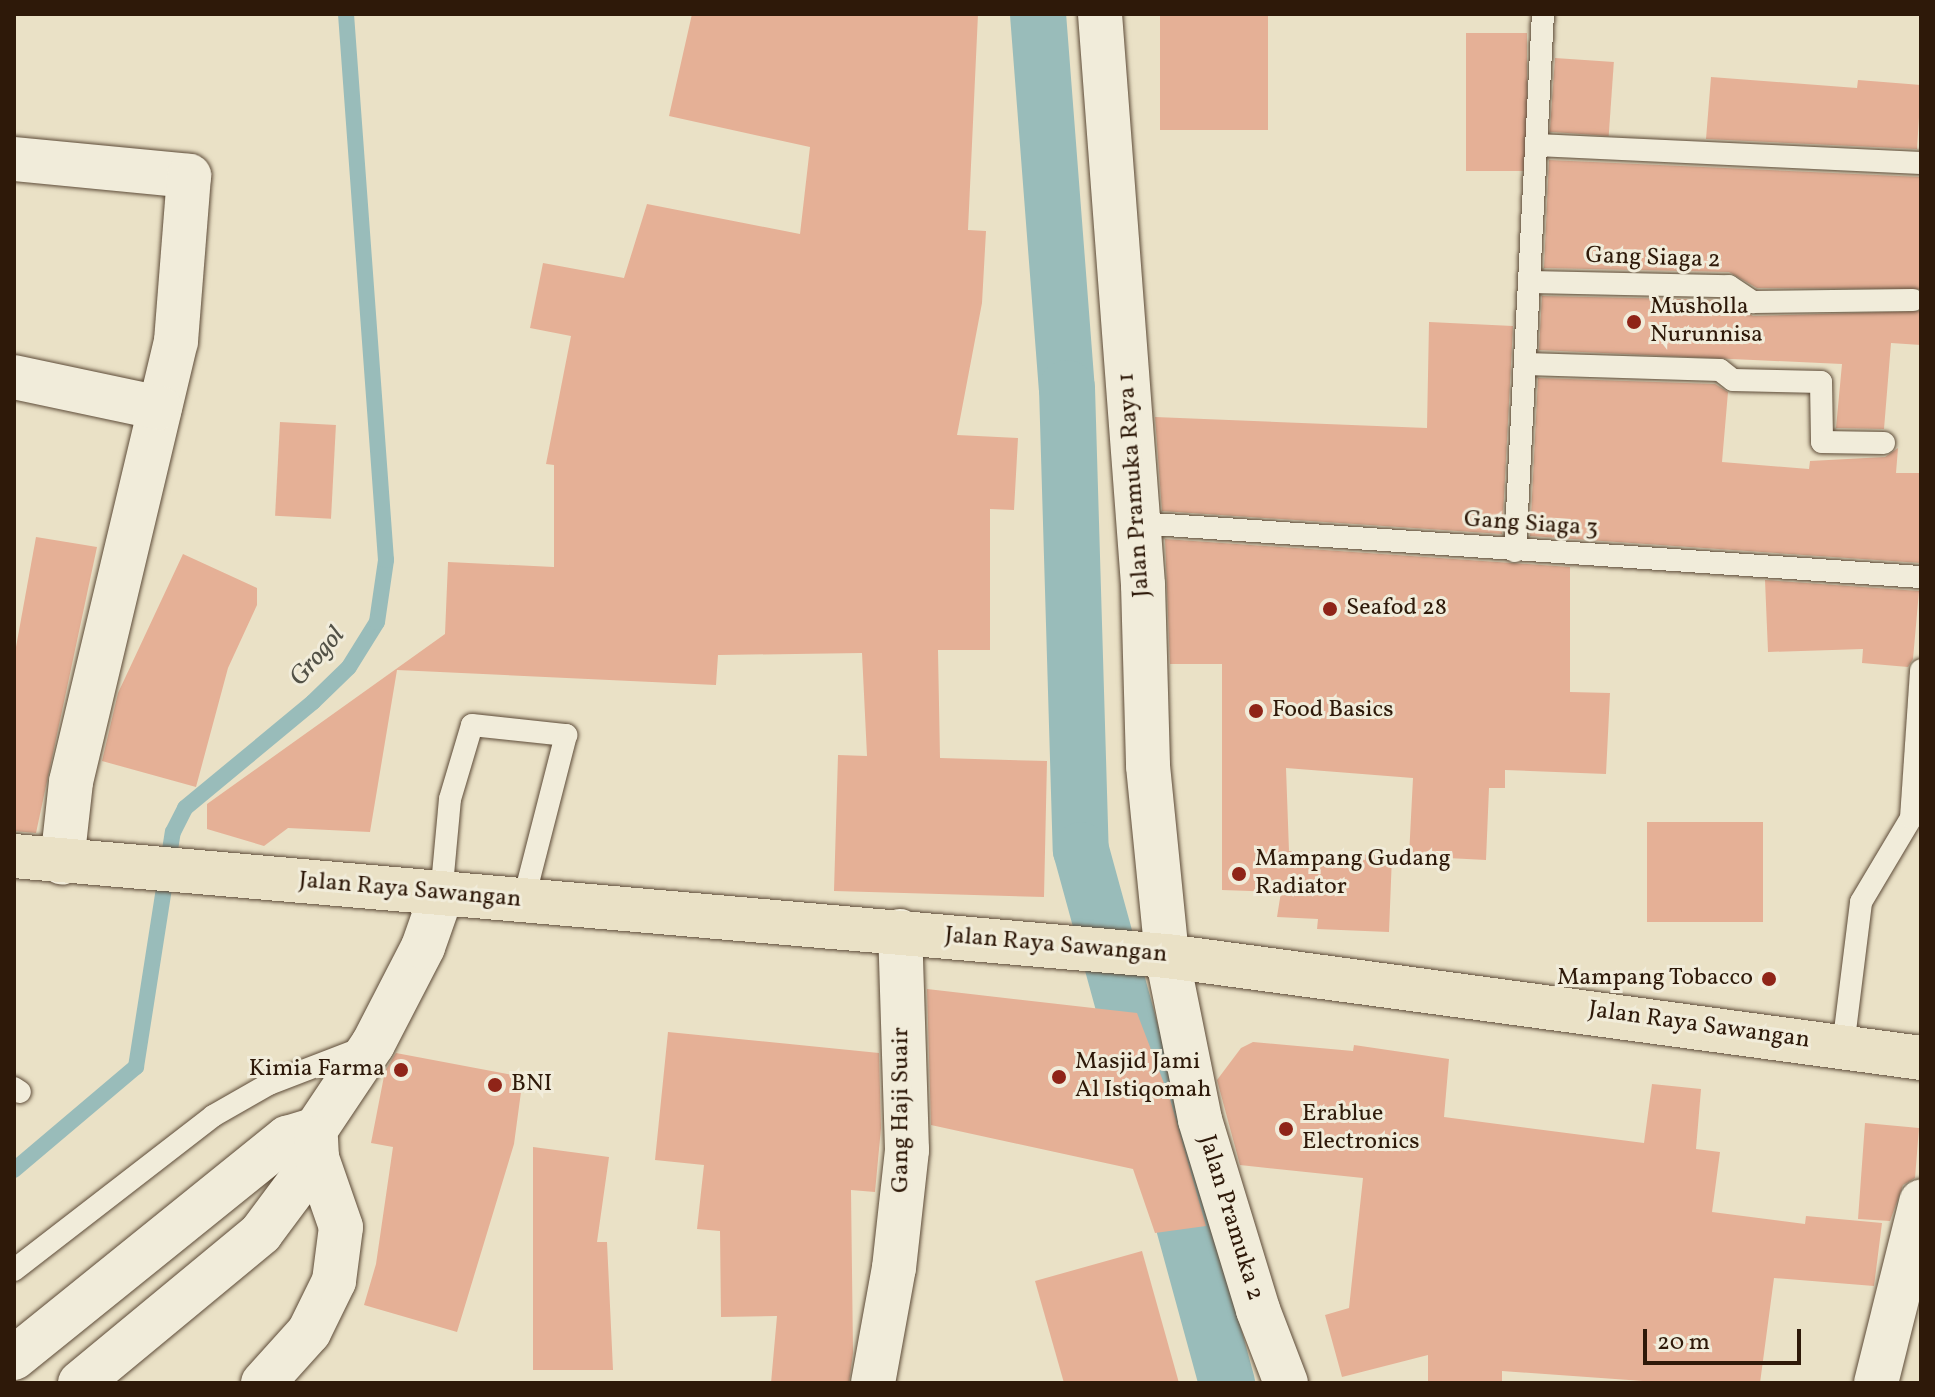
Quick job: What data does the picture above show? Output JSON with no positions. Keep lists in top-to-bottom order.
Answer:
{
  "streets": {
    "highway": ["Jalan Raya Sawangan"],
    "street": ["Jalan Pramuka Raya 1", "Gang Haji Suair", "Jalan Pramuka 2"],
    "lane": ["Gang Siaga 2", "Gang Siaga 3"]
  },
  "crossings": [
    ["Jalan Pramuka Raya 1", "Gang Siaga 3"],
    ["Jalan Pramuka Raya 1", "Jalan Raya Sawangan"],
    ["Jalan Pramuka Raya 1", "Jalan Pramuka 2"],
    ["Jalan Raya Sawangan", "Gang Haji Suair"],
    ["Jalan Raya Sawangan", "Jalan Pramuka 2"]
  ],
  "water": ["Grogol"],
  "places": [
    "Musholla Nurunnisa",
    "Seafod 28",
    "Food Basics",
    "Mampang Gudang Radiator",
    "Mampang Tobacco",
    "Kimia Farma",
    "Masjid Jami Al Istiqomah",
    "BNI",
    "Erablue Electronics"
  ],
  "scale_bar": "20 m"
}
